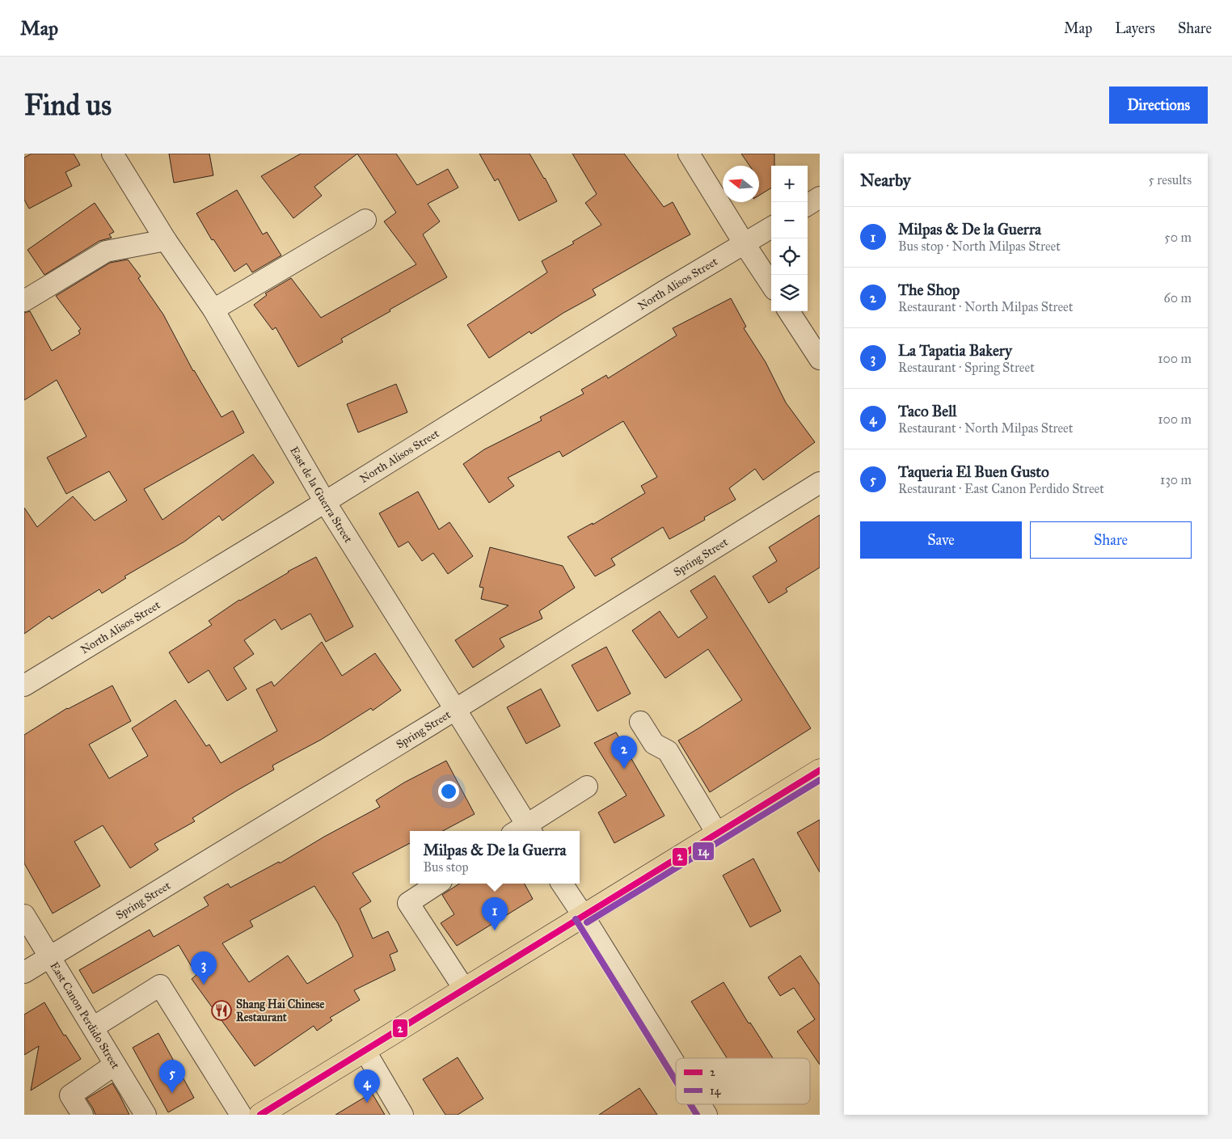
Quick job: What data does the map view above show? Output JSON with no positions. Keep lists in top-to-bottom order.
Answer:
{
  "streets": {
    "street": [
      "North Alisos Street",
      "East de la Guerra Street",
      "Spring Street",
      "East Canon Perdido Street"
    ]
  },
  "crossings": [
    ["North Alisos Street", "East de la Guerra Street"],
    ["East de la Guerra Street", "Spring Street"],
    ["Spring Street", "East Canon Perdido Street"]
  ],
  "places": {
    "restaurant": ["Shang Hai Chinese Restaurant"]
  },
  "lines": ["transit line 2", "transit line 14"],
  "legend": ["2", "14"],
  "north": "left",
  "page": {
    "header": "Map",
    "nav": ["Map", "Layers", "Share"],
    "buttons": [
      "Directions",
      ["Save", "Share"]
    ],
    "title": "Find us",
    "heading": ["Nearby", "5 results"],
    "map_buttons": ["+", "−"],
    "list": [
      {
        "mark": "1",
        "name": "Milpas & De la Guerra",
        "note": "Bus stop · North Milpas Street",
        "value": "50 m"
      },
      {
        "mark": "2",
        "name": "The Shop",
        "note": "Restaurant · North Milpas Street",
        "value": "60 m"
      },
      {
        "mark": "3",
        "name": "La Tapatia Bakery",
        "note": "Restaurant · Spring Street",
        "value": "100 m"
      },
      {
        "mark": "4",
        "name": "Taco Bell",
        "note": "Restaurant · North Milpas Street",
        "value": "100 m"
      },
      {
        "mark": "5",
        "name": "Taqueria El Buen Gusto",
        "note": "Restaurant · East Canon Perdido Street",
        "value": "130 m"
      }
    ],
    "pins": [
      "2",
      "1",
      "3",
      "5",
      "4"
    ],
    "popup": ["Milpas & De la Guerra", "Bus stop"]
  }
}
